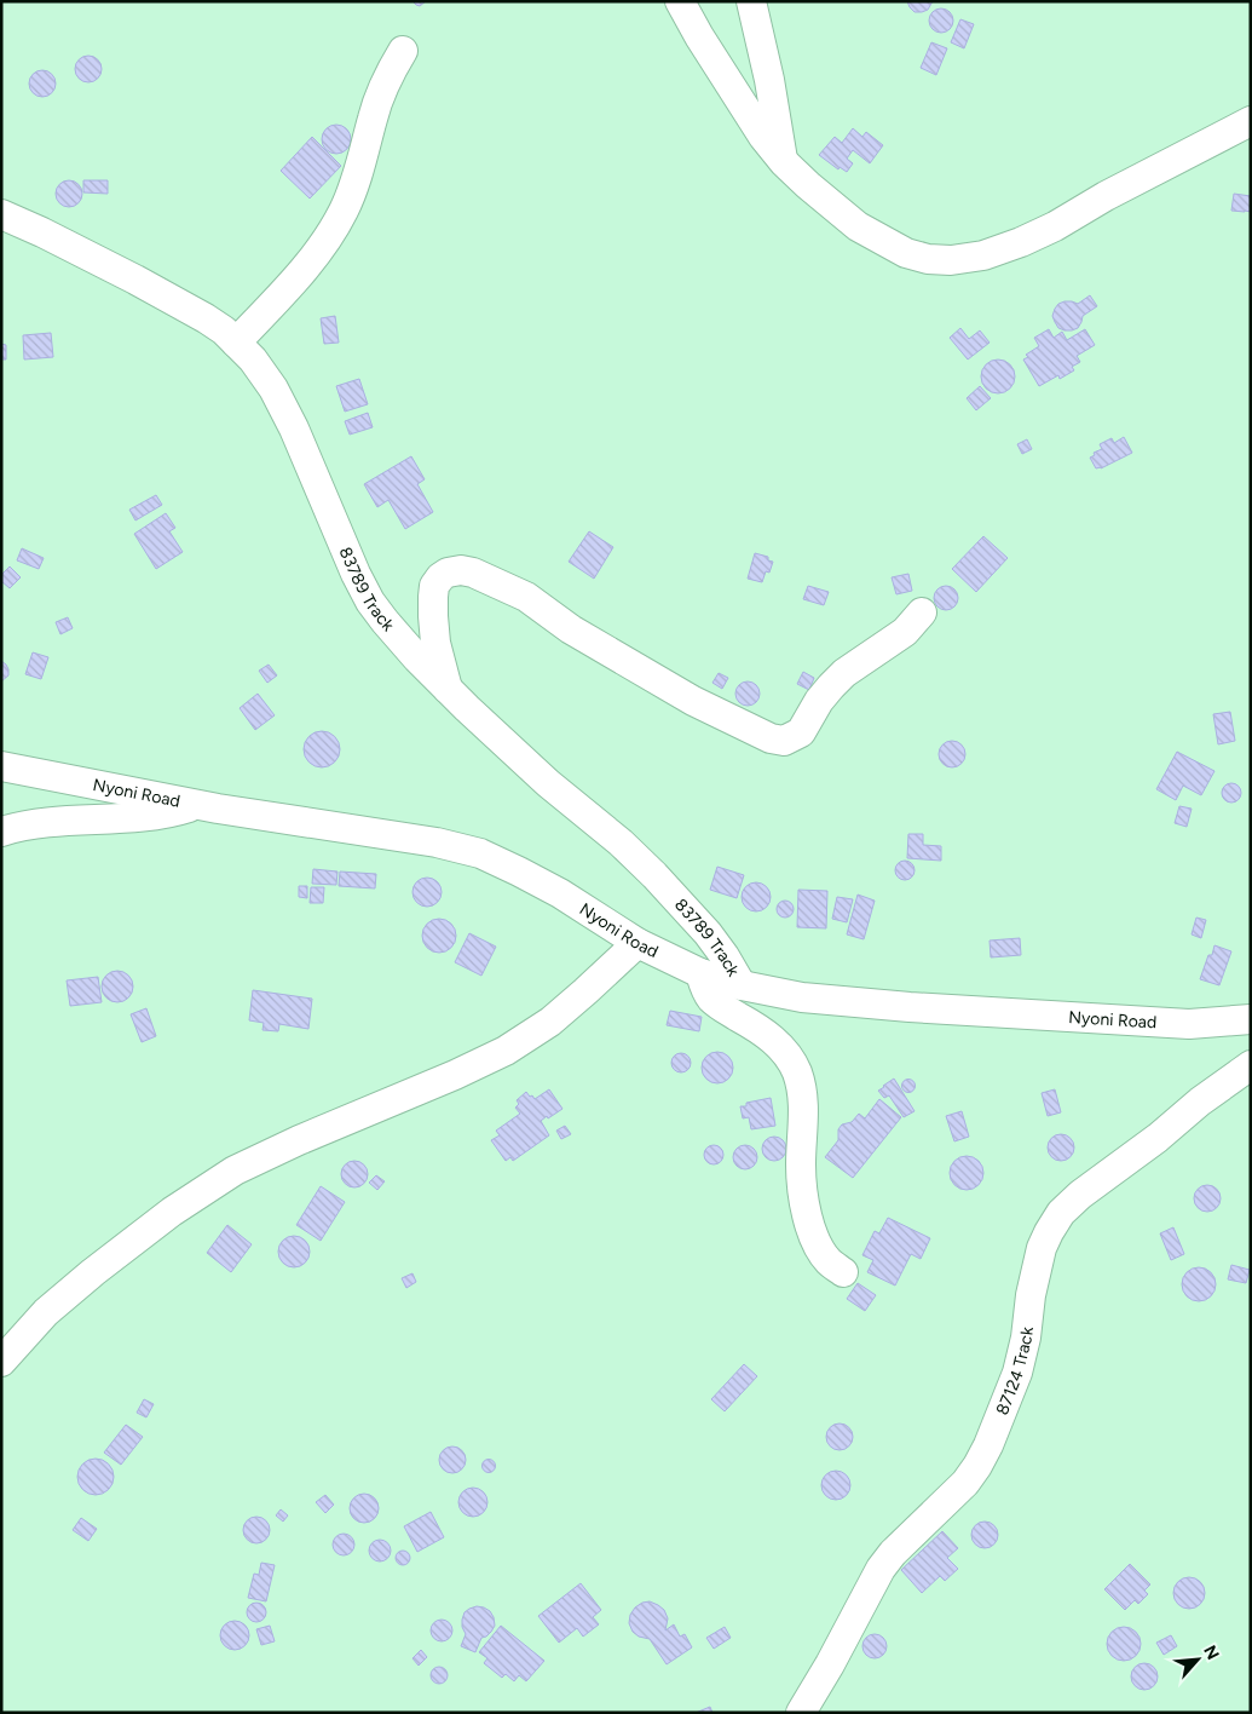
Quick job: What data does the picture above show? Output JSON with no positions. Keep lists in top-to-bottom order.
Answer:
{
  "streets": {
    "street": ["83789 Track", "Nyoni Road", "87124 Track"]
  },
  "crossings": [
    ["83789 Track", "Nyoni Road"]
  ],
  "north": "top right"
}
